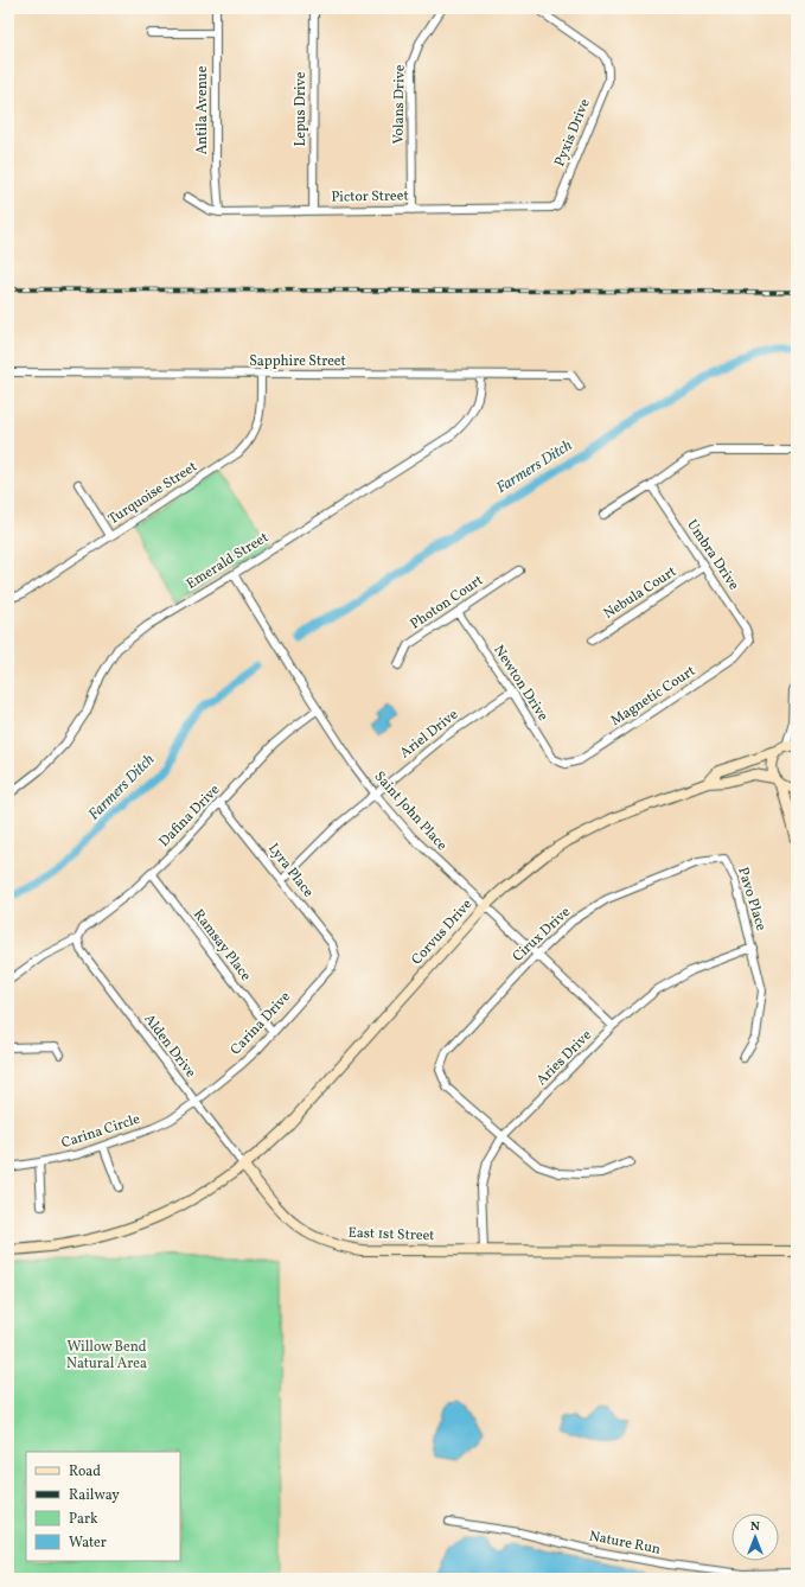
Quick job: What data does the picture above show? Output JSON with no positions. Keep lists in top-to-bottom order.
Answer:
{
  "streets": {
    "street": [
      "Volans Drive",
      "Lepus Drive",
      "Antila Avenue",
      "Pyxis Drive",
      "Pictor Street",
      "Sapphire Street",
      "Turquoise Street",
      "Umbra Drive",
      "Emerald Street",
      "Nebula Court",
      "Photon Court",
      "Newton Drive",
      "Magnetic Court",
      "Ariel Drive",
      "Saint John Place",
      "Dafina Drive",
      "Lyra Place",
      "Pavo Place",
      "Corvus Drive",
      "Cirux Drive",
      "Ramsay Place",
      "Carina Drive",
      "Alden Drive",
      "Aries Drive",
      "Carina Circle",
      "East 1st Street",
      "Nature Run"
    ]
  },
  "crossings": [
    ["Volans Drive", "Pictor Street"],
    ["Lepus Drive", "Pictor Street"],
    ["Antila Avenue", "Pictor Street"],
    ["Pyxis Drive", "Pictor Street"],
    ["Sapphire Street", "Turquoise Street"],
    ["Sapphire Street", "Emerald Street"],
    ["Umbra Drive", "Nebula Court"],
    ["Umbra Drive", "Magnetic Court"],
    ["Emerald Street", "Saint John Place"],
    ["Photon Court", "Newton Drive"],
    ["Newton Drive", "Magnetic Court"],
    ["Newton Drive", "Ariel Drive"],
    ["Ariel Drive", "Saint John Place"],
    ["Ariel Drive", "Lyra Place"],
    ["Saint John Place", "Dafina Drive"],
    ["Saint John Place", "Corvus Drive"],
    ["Saint John Place", "Cirux Drive"],
    ["Saint John Place", "Aries Drive"],
    ["Dafina Drive", "Lyra Place"],
    ["Dafina Drive", "Ramsay Place"],
    ["Dafina Drive", "Alden Drive"],
    ["Lyra Place", "Carina Drive"],
    ["Pavo Place", "Cirux Drive"],
    ["Pavo Place", "Aries Drive"],
    ["Corvus Drive", "Alden Drive"],
    ["Corvus Drive", "East 1st Street"],
    ["Cirux Drive", "Aries Drive"],
    ["Ramsay Place", "Carina Drive"],
    ["Carina Drive", "Alden Drive"],
    ["Carina Drive", "Carina Circle"],
    ["Alden Drive", "Carina Circle"],
    ["Alden Drive", "East 1st Street"],
    ["Aries Drive", "East 1st Street"]
  ],
  "water": ["Farmers Ditch"],
  "parks": ["Willow Bend Natural Area"],
  "legend": [
    "Road",
    "Railway",
    "Park",
    "Water"
  ],
  "north": "top"
}
